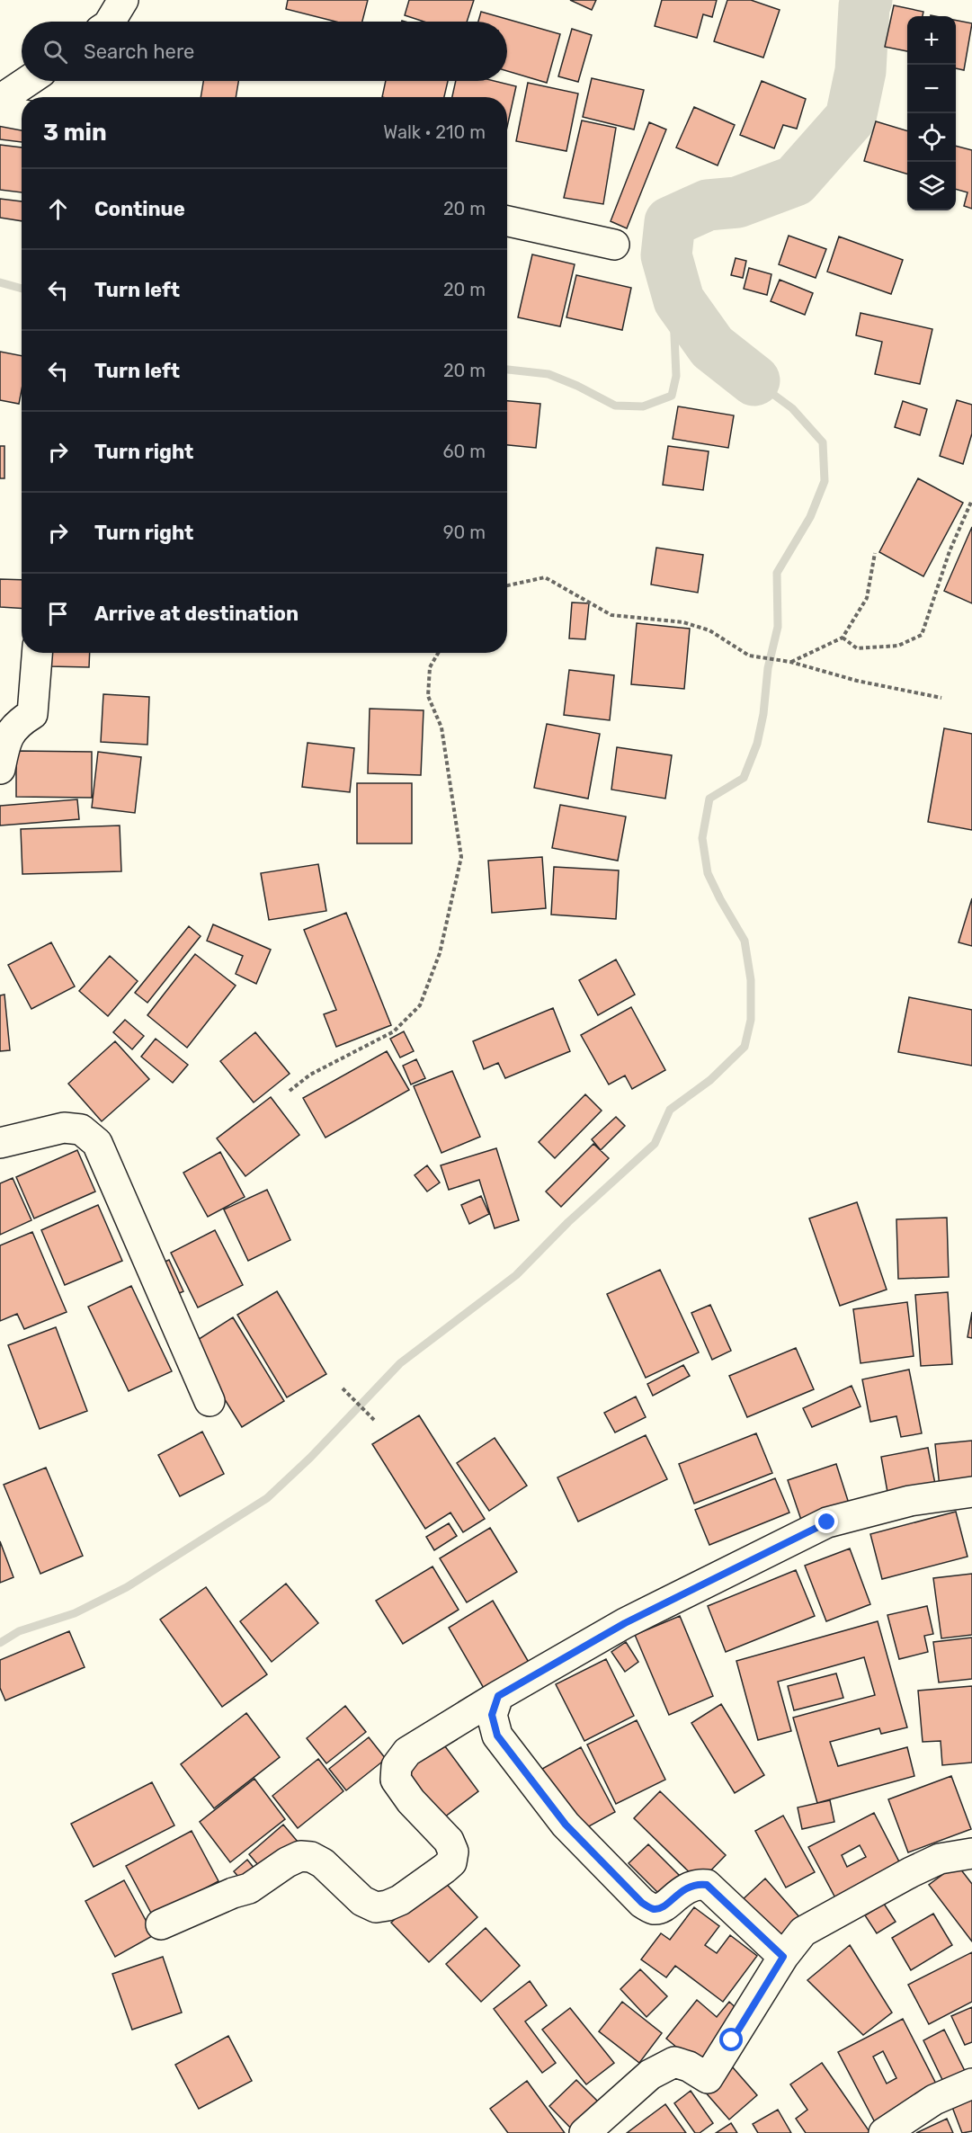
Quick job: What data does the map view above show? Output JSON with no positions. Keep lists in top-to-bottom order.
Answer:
{
  "page": {
    "map_buttons": ["+", "−"],
    "search": "Search here",
    "heading": ["3 min", "Walk · 210 m"],
    "list": [
      ["Continue", "20 m"],
      ["Turn left", "20 m"],
      ["Turn left", "20 m"],
      ["Turn right", "60 m"],
      ["Turn right", "90 m"],
      "Arrive at destination"
    ]
  }
}
